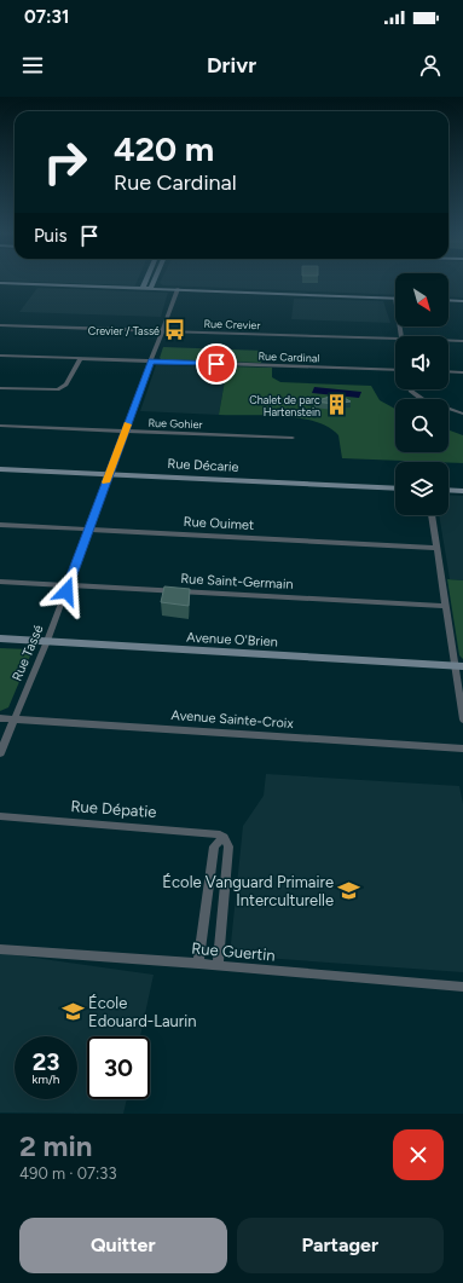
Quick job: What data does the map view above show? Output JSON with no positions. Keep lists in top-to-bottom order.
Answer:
{
  "streets": {
    "street": [
      "Rue Crevier",
      "Rue Cardinal",
      "Rue Gohier",
      "Rue Décarie",
      "Rue Ouimet",
      "Rue Saint-Germain",
      "Avenue O'Brien",
      "Rue Tassé",
      "Avenue Sainte-Croix",
      "Rue Dépatie",
      "Rue Guertin"
    ]
  },
  "crossings": [
    ["Rue Crevier", "Rue Tassé"],
    ["Rue Cardinal", "Rue Tassé"],
    ["Rue Gohier", "Rue Tassé"],
    ["Rue Décarie", "Rue Tassé"],
    ["Rue Ouimet", "Rue Tassé"],
    ["Rue Saint-Germain", "Rue Tassé"],
    ["Avenue O'Brien", "Rue Tassé"],
    ["Rue Tassé", "Avenue Sainte-Croix"]
  ],
  "places": {
    "bus stop": ["Crevier / Tassé"],
    "building": ["Chalet de parc Hartenstein"],
    "school or university": ["École Vanguard Primaire Interculturelle", "École Edouard-Laurin"]
  },
  "north": "bottom right",
  "page": {
    "status": "07:31",
    "header": "Drivr",
    "turn": ["420 m", "Rue Cardinal"],
    "then": "Puis",
    "speed": "23 km/h",
    "limit": "30",
    "heading": ["2 min", "490 m · 07:33"],
    "buttons": ["Quitter", "Partager"]
  }
}
